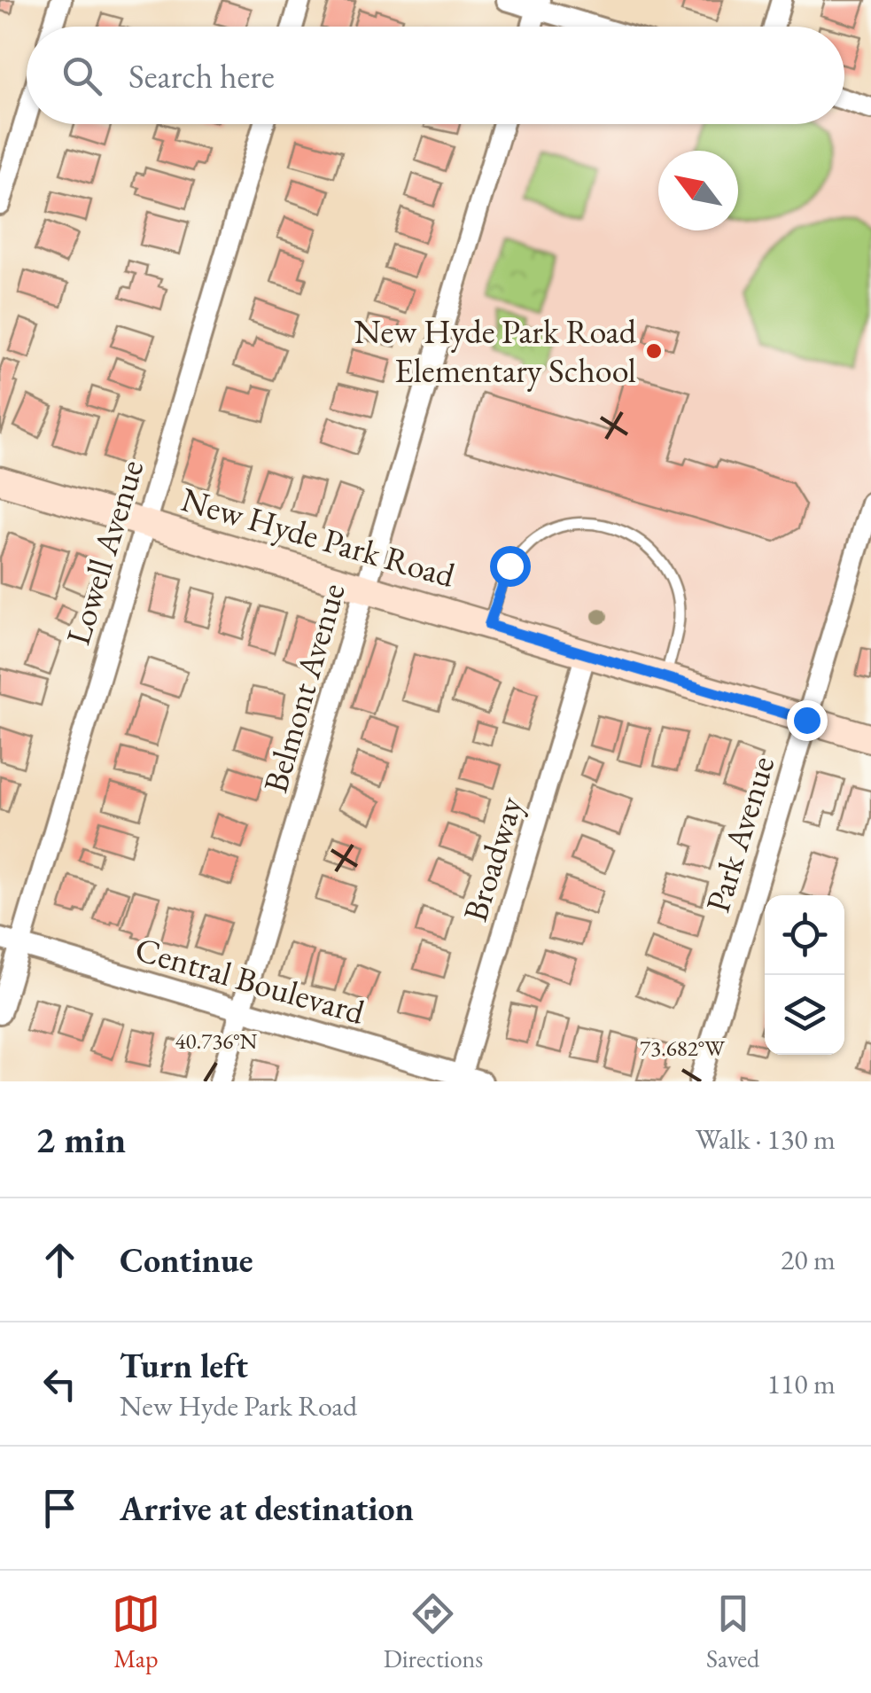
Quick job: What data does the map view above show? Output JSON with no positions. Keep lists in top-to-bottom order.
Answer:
{
  "streets": {
    "main road": ["New Hyde Park Road"],
    "street": [
      "Lowell Avenue",
      "Belmont Avenue",
      "Park Avenue",
      "Broadway",
      "Central Boulevard"
    ]
  },
  "crossings": [
    ["New Hyde Park Road", "Lowell Avenue"],
    ["New Hyde Park Road", "Belmont Avenue"],
    ["New Hyde Park Road", "Park Avenue"],
    ["New Hyde Park Road", "Broadway"],
    ["Lowell Avenue", "Central Boulevard"],
    ["Belmont Avenue", "Central Boulevard"],
    ["Broadway", "Central Boulevard"]
  ],
  "places": ["New Hyde Park Road Elementary School"],
  "north": "top left",
  "page": {
    "search": "Search here",
    "heading": ["2 min", "Walk · 130 m"],
    "list": [
      ["Continue", "20 m"],
      ["Turn left", "New Hyde Park Road", "110 m"],
      "Arrive at destination"
    ],
    "nav": ["Map", "Directions", "Saved"]
  },
  "coordinates": ["40.736°N", "73.682°W"]
}
